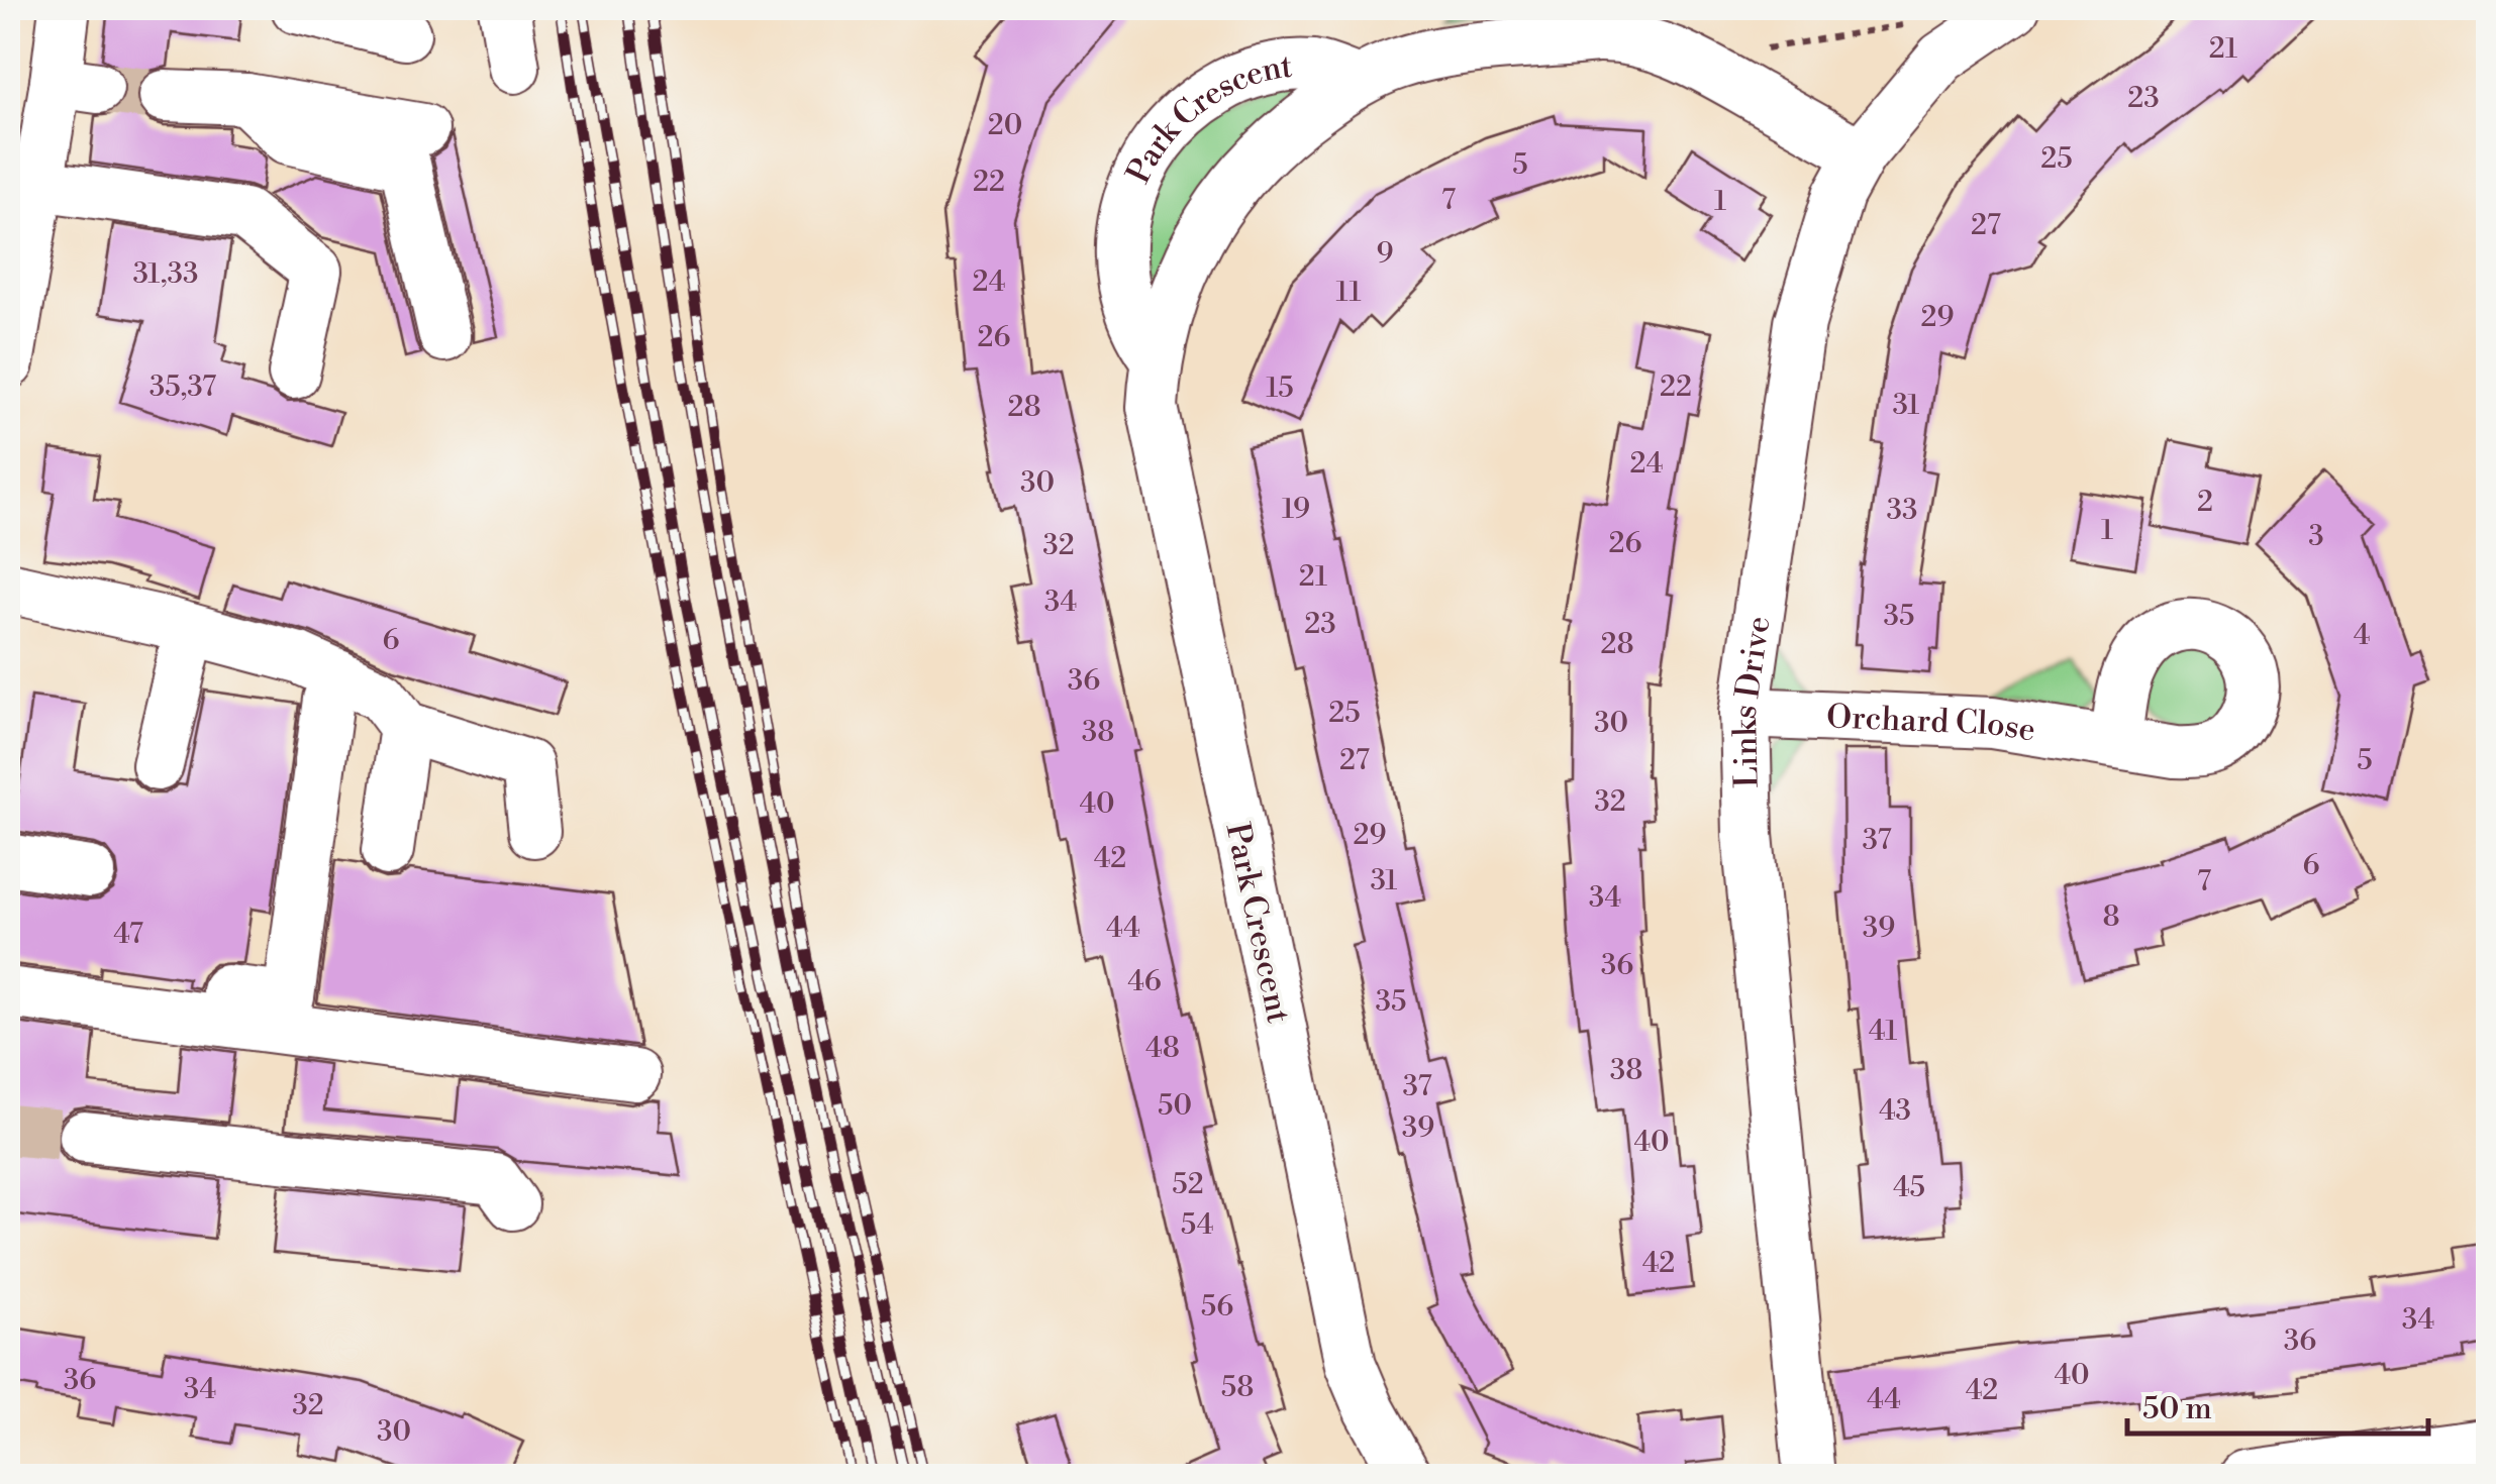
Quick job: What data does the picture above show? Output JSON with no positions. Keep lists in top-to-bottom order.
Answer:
{
  "streets": {
    "street": ["Park Crescent", "Links Drive", "Orchard Close"]
  },
  "crossings": [
    ["Park Crescent", "Links Drive"],
    ["Links Drive", "Orchard Close"]
  ],
  "house_numbers": [
    "21",
    "23",
    "20",
    "25",
    "5",
    "22",
    "7",
    "1",
    "27",
    "9",
    "31,33",
    "24",
    "11",
    "29",
    "26",
    "35,37",
    "22",
    "15",
    "31",
    "28",
    "24",
    "30",
    "2",
    "19",
    "33",
    "1",
    "3",
    "26",
    "32",
    "21",
    "34",
    "35",
    "23",
    "4",
    "6",
    "28",
    "36",
    "25",
    "30",
    "38",
    "27",
    "5",
    "32",
    "40",
    "29",
    "37",
    "42",
    "6",
    "31",
    "7",
    "34",
    "8",
    "44",
    "39",
    "47",
    "36",
    "46",
    "35",
    "41",
    "48",
    "38",
    "37",
    "50",
    "43",
    "39",
    "40",
    "52",
    "45",
    "54",
    "42",
    "56",
    "34",
    "36",
    "40",
    "36",
    "58",
    "34",
    "42",
    "44",
    "32",
    "30"
  ],
  "scale_bar": "50 m"
}
